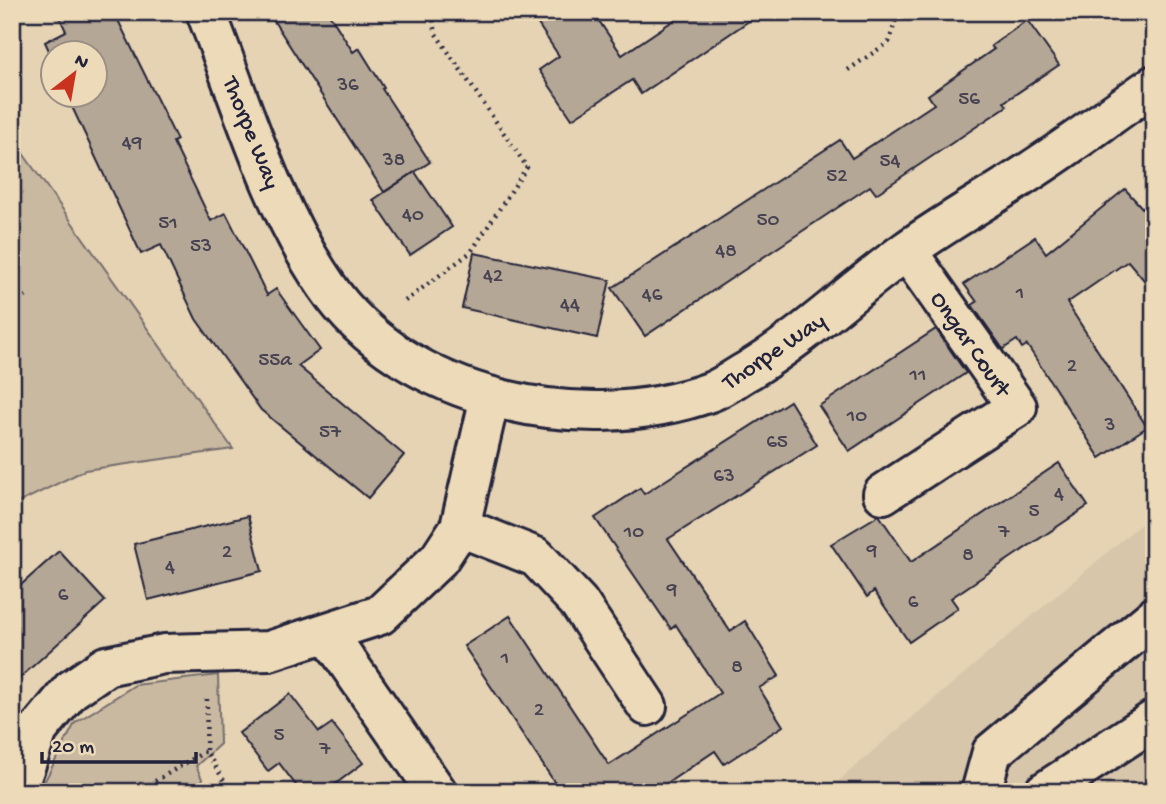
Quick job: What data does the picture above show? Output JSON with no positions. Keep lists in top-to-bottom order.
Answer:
{
  "streets": {
    "street": ["Thorpe Way", "Ongar Court"]
  },
  "crossings": [
    ["Thorpe Way", "Ongar Court"]
  ],
  "house_numbers": [
    "36",
    "56",
    "49",
    "38",
    "54",
    "52",
    "40",
    "50",
    "51",
    "53",
    "48",
    "42",
    "1",
    "46",
    "44",
    "55a",
    "2",
    "11",
    "10",
    "3",
    "57",
    "65",
    "63",
    "4",
    "5",
    "10",
    "7",
    "9",
    "2",
    "8",
    "4",
    "9",
    "6",
    "6",
    "1",
    "8",
    "2",
    "5",
    "7"
  ],
  "scale_bar": "20 m",
  "north": "top right"
}
